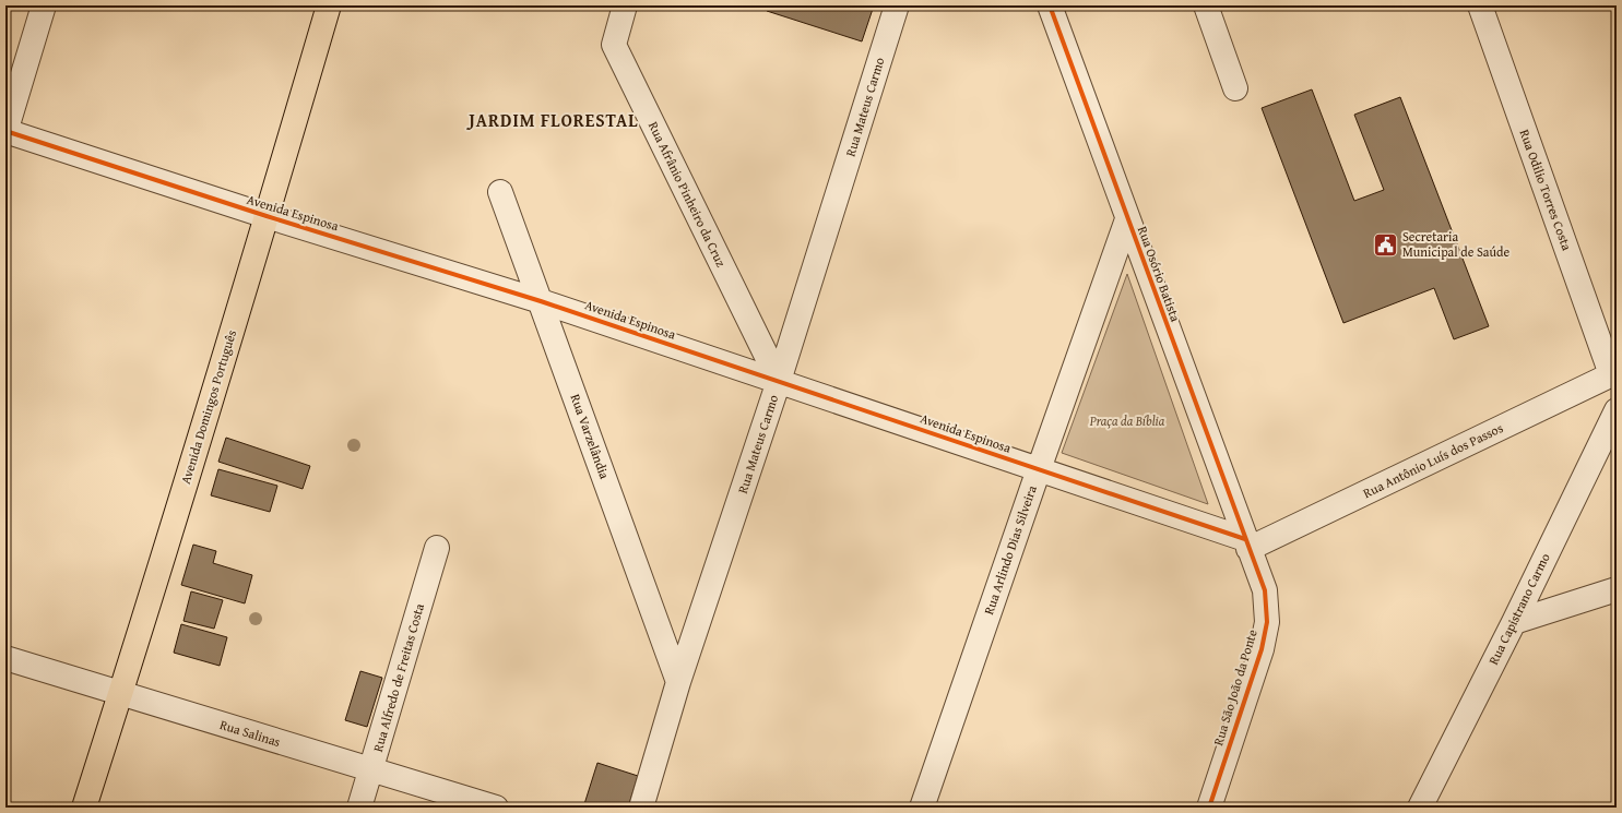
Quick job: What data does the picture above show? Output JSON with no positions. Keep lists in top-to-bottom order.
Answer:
{
  "streets": {
    "main road": ["Avenida Domingos Português"],
    "street": [
      "Rua Mateus Carmo",
      "Rua Odilio Torres Costa",
      "Rua Afrânio Pinheiro da Cruz",
      "Avenida Espinosa",
      "Rua Osório Batista",
      "Rua Varzelândia",
      "Rua Antônio Luís dos Passos",
      "Rua Arlindo Dias Silveira",
      "Rua Capistrano Carmo",
      "Rua Alfredo de Freitas Costa",
      "Rua São João da Ponte",
      "Rua Salinas"
    ]
  },
  "crossings": [
    ["Rua Mateus Carmo", "Rua Afrânio Pinheiro da Cruz"],
    ["Rua Mateus Carmo", "Avenida Espinosa"],
    ["Rua Mateus Carmo", "Rua Varzelândia"],
    ["Rua Odilio Torres Costa", "Rua Antônio Luís dos Passos"],
    ["Rua Afrânio Pinheiro da Cruz", "Avenida Espinosa"],
    ["Avenida Espinosa", "Rua Osório Batista"],
    ["Avenida Espinosa", "Avenida Domingos Português"],
    ["Avenida Espinosa", "Rua Varzelândia"],
    ["Avenida Espinosa", "Rua Antônio Luís dos Passos"],
    ["Avenida Espinosa", "Rua Arlindo Dias Silveira"],
    ["Avenida Espinosa", "Rua São João da Ponte"],
    ["Rua Osório Batista", "Rua Antônio Luís dos Passos"],
    ["Rua Osório Batista", "Rua Arlindo Dias Silveira"],
    ["Rua Osório Batista", "Rua São João da Ponte"],
    ["Avenida Domingos Português", "Rua Salinas"],
    ["Rua Antônio Luís dos Passos", "Rua São João da Ponte"],
    ["Rua Alfredo de Freitas Costa", "Rua Salinas"]
  ],
  "districts": ["JARDIM FLORESTAL"],
  "parks": ["Praça da Bíblia"],
  "places": {
    "public building": ["Secretaria Municipal de Saúde"]
  }
}
